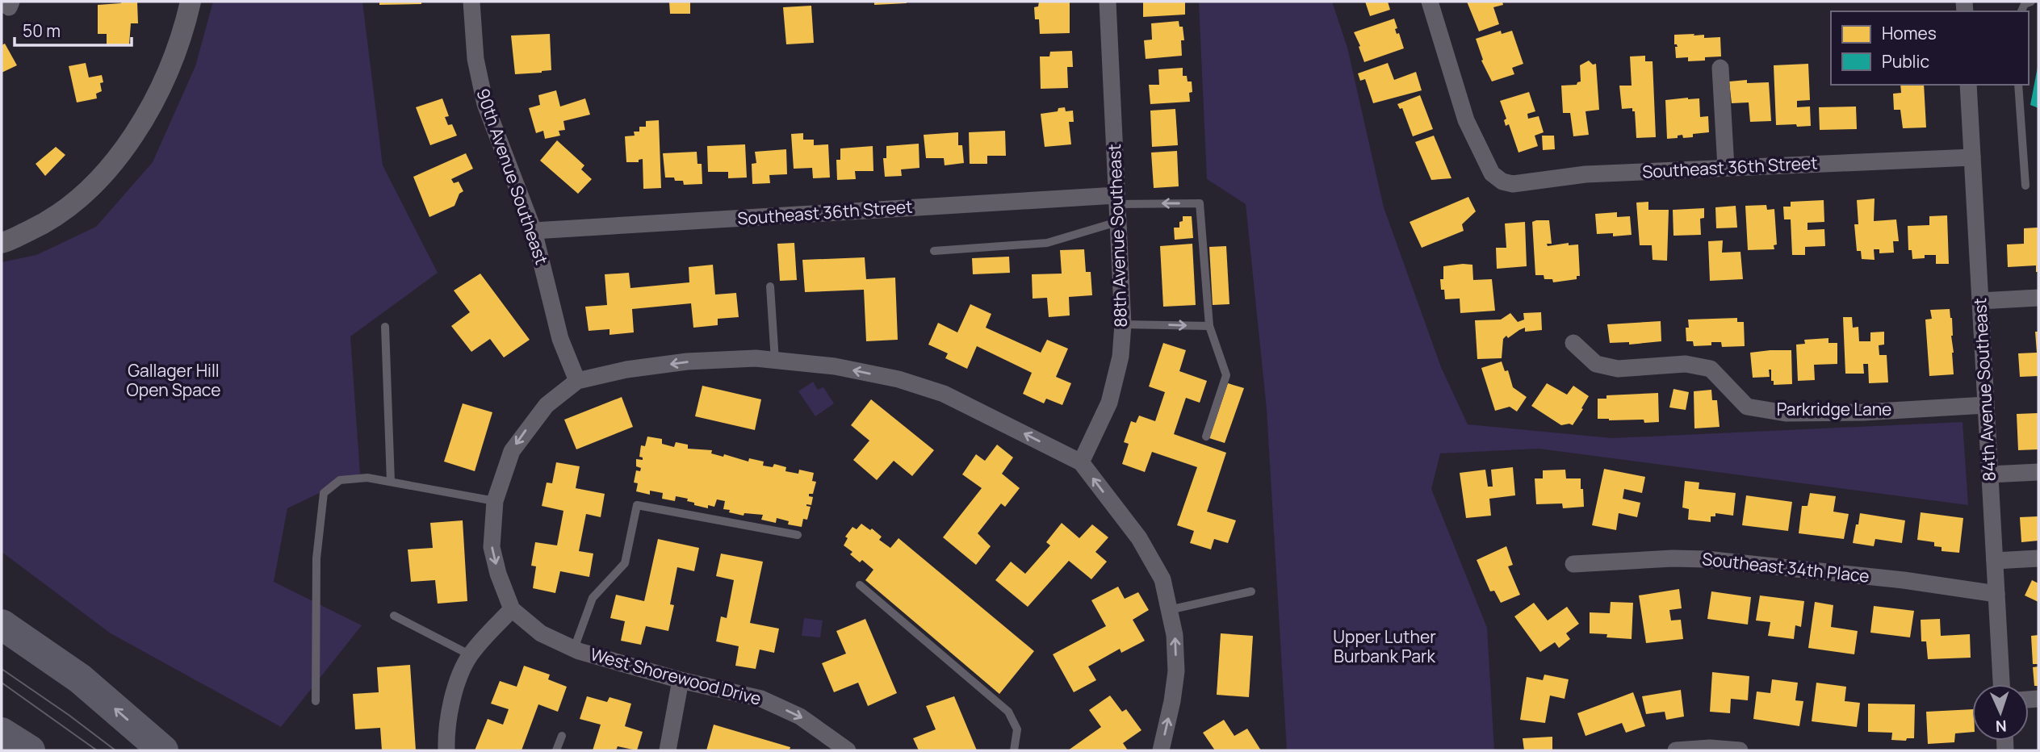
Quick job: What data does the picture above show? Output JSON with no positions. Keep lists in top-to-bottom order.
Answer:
{
  "streets": {
    "street": [
      "Southeast 36th Street",
      "90th Avenue Southeast",
      "88th Avenue Southeast",
      "84th Avenue Southeast",
      "Parkridge Lane",
      "Southeast 34th Place",
      "West Shorewood Drive"
    ]
  },
  "crossings": [
    ["Southeast 36th Street", "90th Avenue Southeast"],
    ["Southeast 36th Street", "88th Avenue Southeast"],
    ["Southeast 36th Street", "84th Avenue Southeast"],
    ["90th Avenue Southeast", "West Shorewood Drive"],
    ["84th Avenue Southeast", "Parkridge Lane"],
    ["84th Avenue Southeast", "Southeast 34th Place"]
  ],
  "parks": ["Gallager Hill Open Space", "Upper Luther Burbank Park"],
  "legend": ["Homes", "Public"],
  "scale_bar": "50 m",
  "north": "bottom"
}
